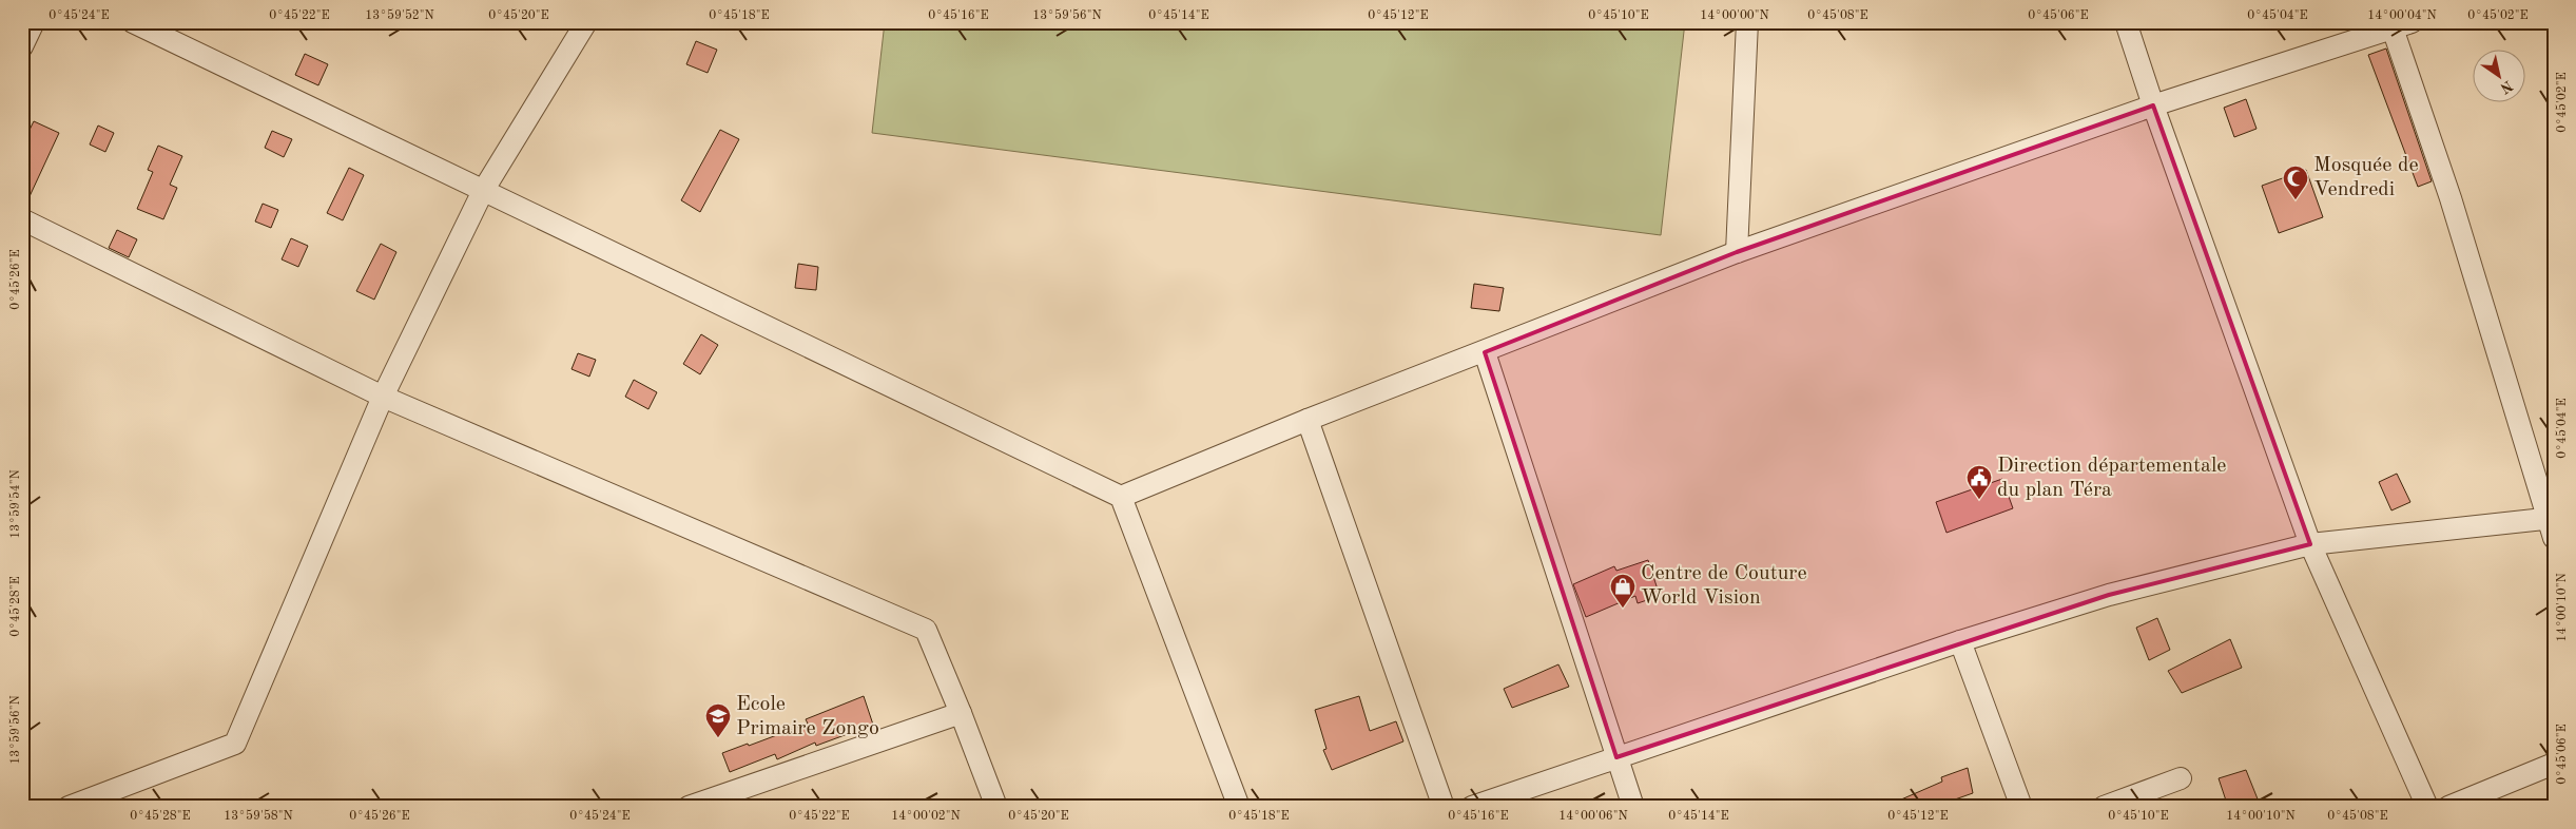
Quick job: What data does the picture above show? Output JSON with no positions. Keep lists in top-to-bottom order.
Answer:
{
  "places": {
    "mosque": ["Mosquée de Vendredi"],
    "public building": ["Direction départementale du plan Téra"],
    "shop": ["Centre de Couture World Vision"],
    "school or university": ["Ecole Primaire Zongo"]
  },
  "north": "bottom right",
  "coordinates": [
    "0°45'24\"E",
    "0°45'22\"E",
    "13°59'52\"N",
    "0°45'20\"E",
    "0°45'18\"E",
    "0°45'16\"E",
    "13°59'56\"N",
    "0°45'14\"E",
    "0°45'12\"E",
    "0°45'10\"E",
    "14°00'00\"N",
    "0°45'08\"E",
    "0°45'06\"E",
    "0°45'04\"E",
    "14°00'04\"N",
    "0°45'02\"E",
    "0°45'26\"E",
    "13°59'54\"N",
    "0°45'28\"E",
    "14°00'10\"N",
    "13°59'58\"N",
    "14°00'02\"N",
    "14°00'06\"N"
  ]
}
